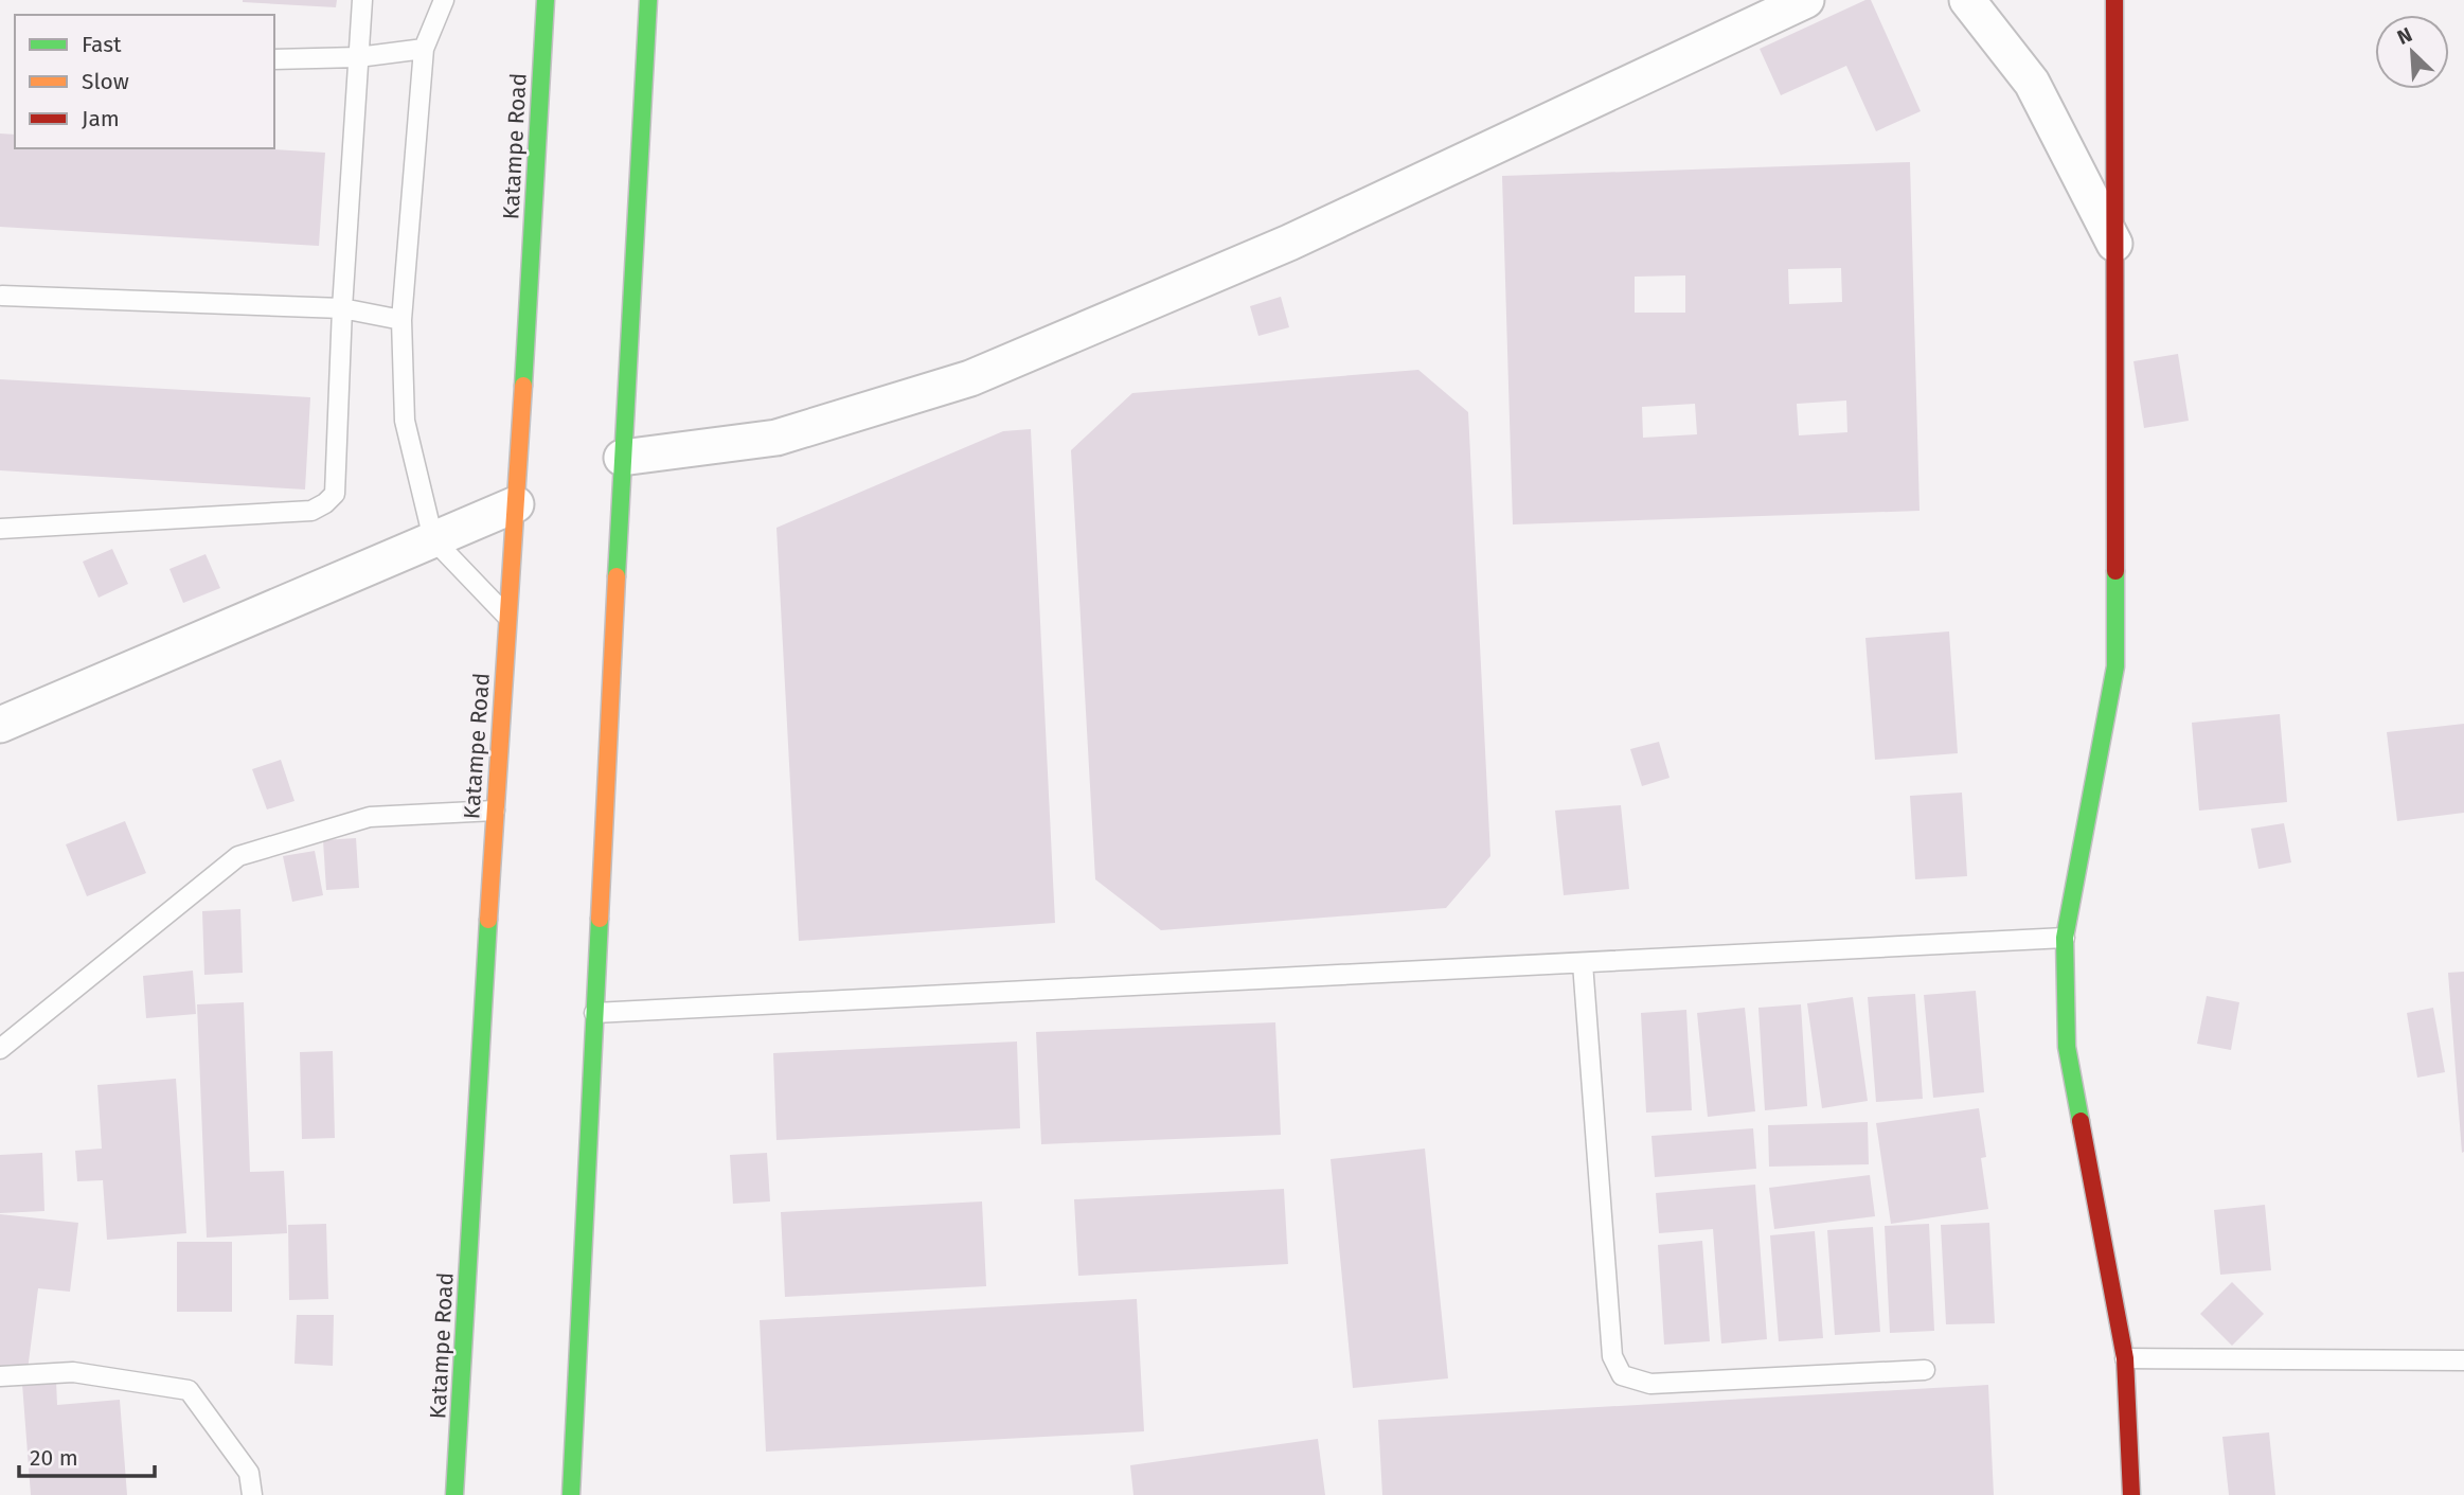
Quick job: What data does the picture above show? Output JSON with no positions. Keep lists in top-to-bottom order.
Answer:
{
  "streets": {
    "main road": ["Katampe Road"]
  },
  "legend": ["Fast", "Slow", "Jam"],
  "scale_bar": "20 m",
  "north": "top left"
}
